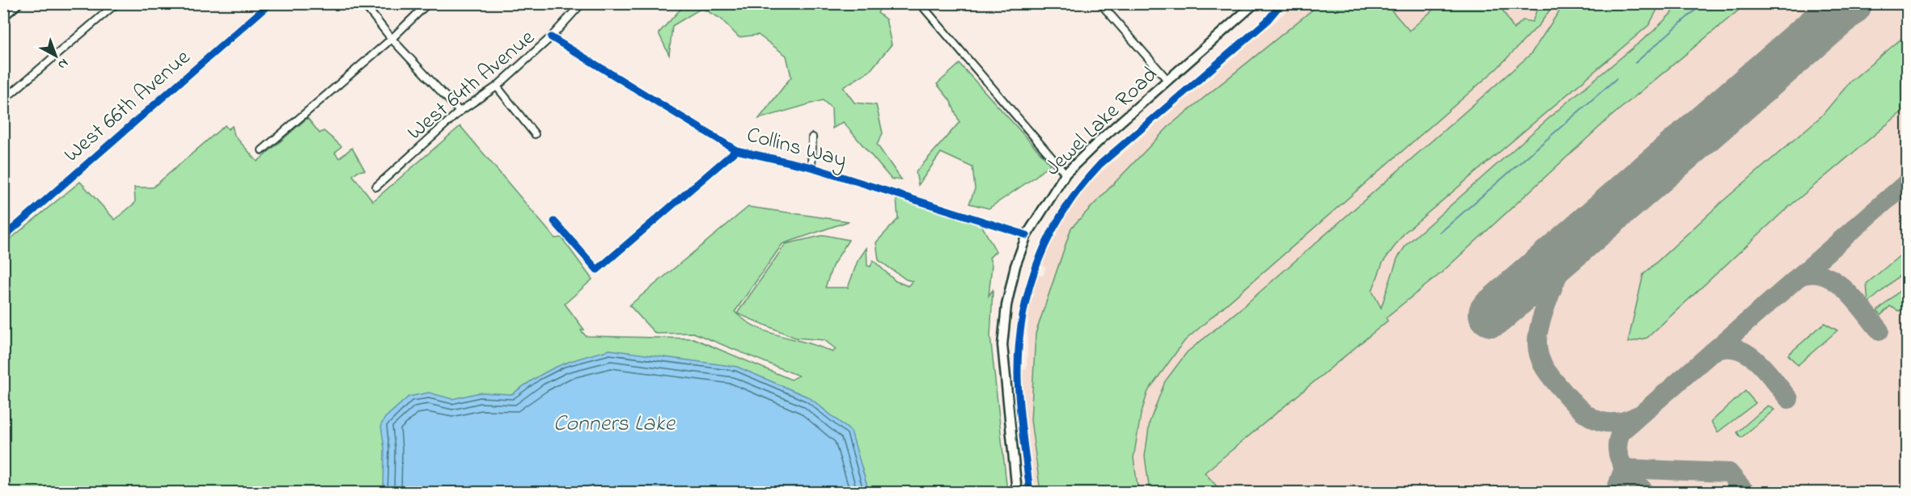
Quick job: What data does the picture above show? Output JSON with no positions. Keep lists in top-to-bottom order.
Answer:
{
  "streets": {
    "main road": ["Jewel Lake Road"],
    "street": ["West 64th Avenue", "West 66th Avenue", "Collins Way"]
  },
  "crossings": [
    ["West 64th Avenue", "Collins Way"],
    ["Jewel Lake Road", "Collins Way"]
  ],
  "water": ["Conners Lake"],
  "north": "bottom right"
}
